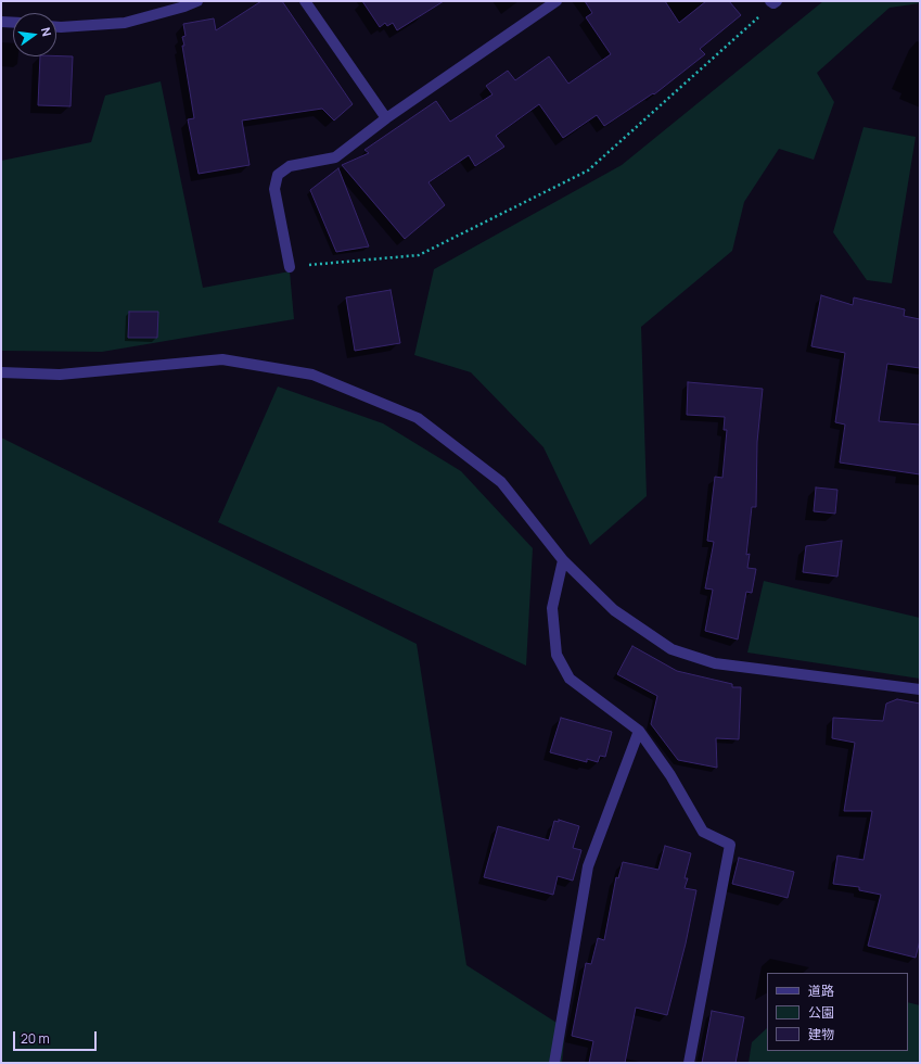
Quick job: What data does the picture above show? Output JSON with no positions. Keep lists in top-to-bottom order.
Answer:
{
  "legend": ["道路", "公園", "建物"],
  "scale_bar": "20 m",
  "north": "right"
}
